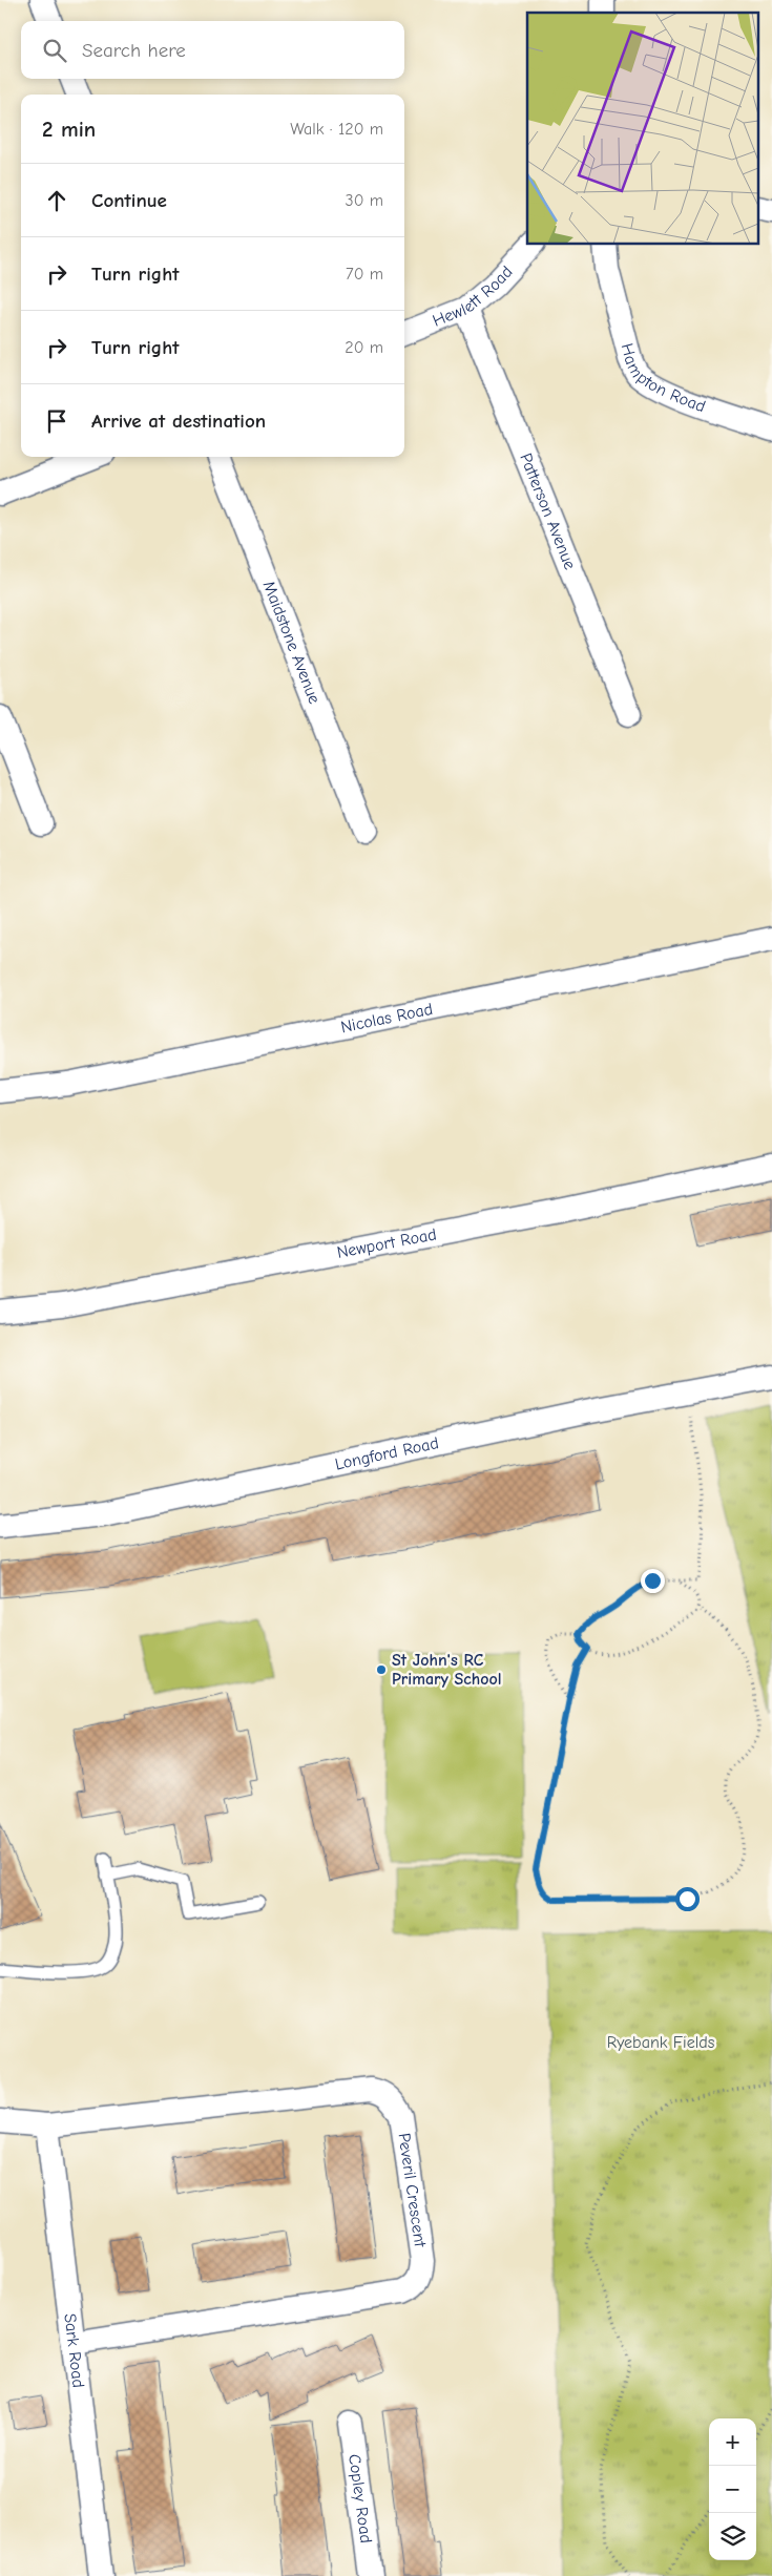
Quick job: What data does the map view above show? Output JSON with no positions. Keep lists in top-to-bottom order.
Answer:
{
  "streets": {
    "street": [
      "Hewlett Road",
      "Hampton Road",
      "Patterson Avenue",
      "Maidstone Avenue",
      "Nicolas Road",
      "Newport Road",
      "Longford Road",
      "Peveril Crescent",
      "Sark Road",
      "Copley Road"
    ]
  },
  "crossings": [
    ["Hewlett Road", "Patterson Avenue"],
    ["Peveril Crescent", "Sark Road"]
  ],
  "parks": ["Ryebank Fields"],
  "places": ["St John's RC Primary School"],
  "page": {
    "search": "Search here",
    "heading": ["2 min", "Walk · 120 m"],
    "list": [
      ["Continue", "30 m"],
      ["Turn right", "70 m"],
      ["Turn right", "20 m"],
      "Arrive at destination"
    ],
    "map_buttons": ["+", "−"]
  }
}
